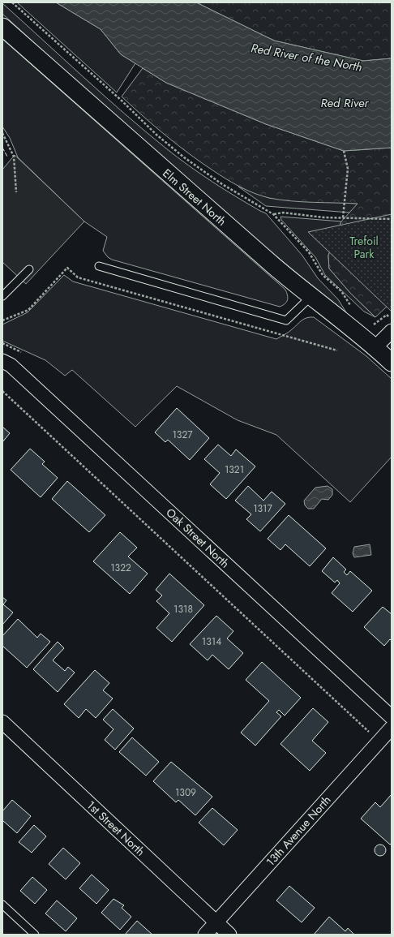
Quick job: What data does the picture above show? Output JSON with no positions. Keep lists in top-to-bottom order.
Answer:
{
  "streets": {
    "street": [
      "Elm Street North",
      "Oak Street North",
      "1st Street North",
      "13th Avenue North"
    ]
  },
  "crossings": [
    ["1st Street North", "13th Avenue North"]
  ],
  "water": ["Red River of the North", "Red River"],
  "parks": ["Trefoil Park"],
  "house_numbers": [
    "1327",
    "1321",
    "1317",
    "1322",
    "1318",
    "1314",
    "1309"
  ]
}
